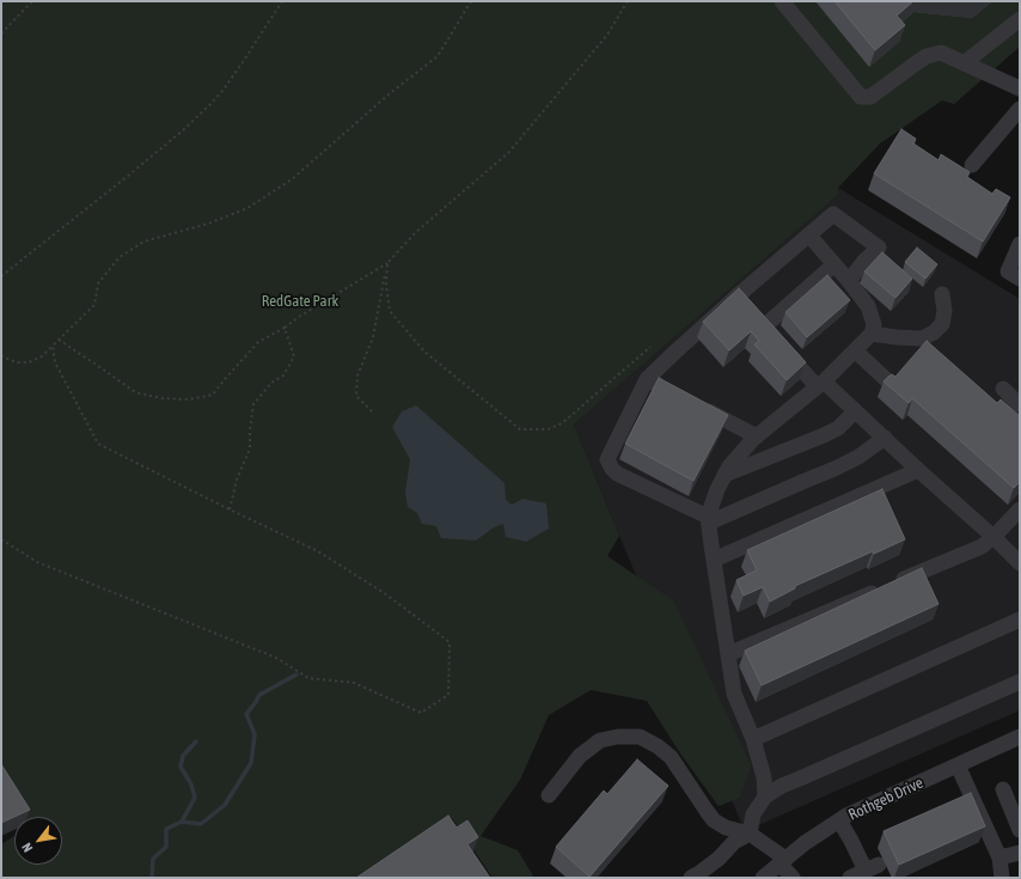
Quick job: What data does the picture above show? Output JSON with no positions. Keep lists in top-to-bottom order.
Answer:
{
  "streets": {
    "street": ["Rothgeb Drive"]
  },
  "parks": ["RedGate Park"],
  "north": "bottom left"
}
